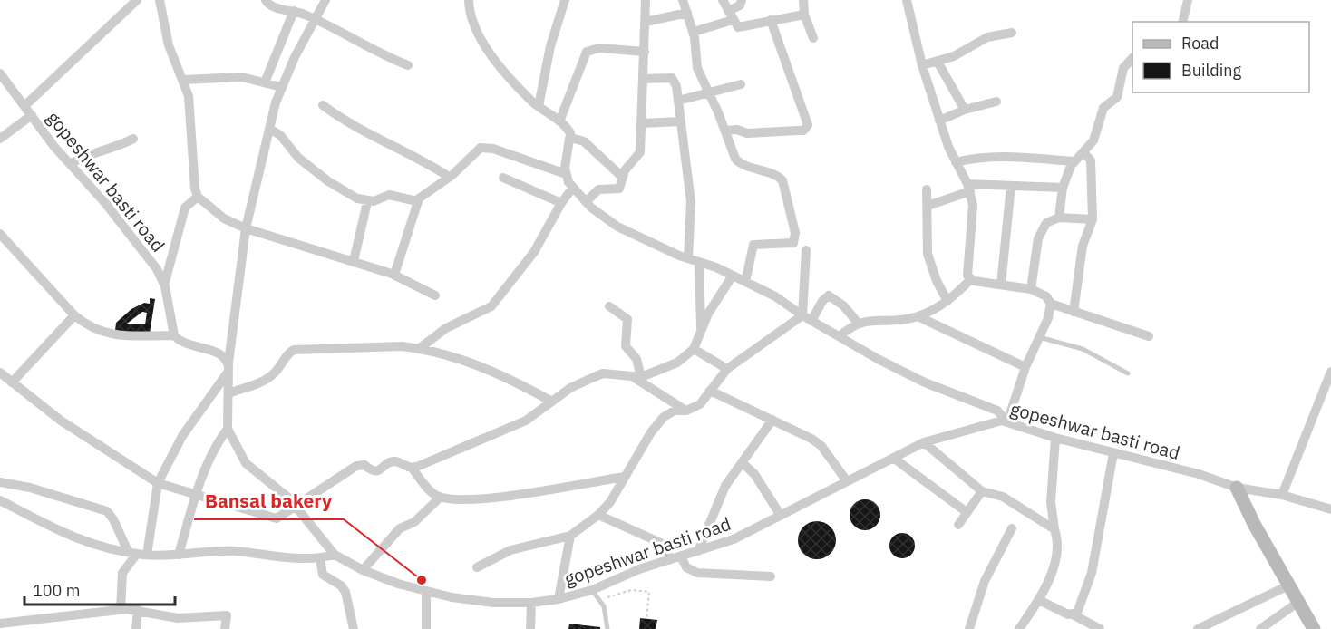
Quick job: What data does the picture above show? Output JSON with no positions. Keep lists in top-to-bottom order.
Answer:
{
  "streets": {
    "street": ["gopeshwar basti road"]
  },
  "places": ["Bansal bakery"],
  "legend": ["Road", "Building"],
  "scale_bar": "100 m"
}
